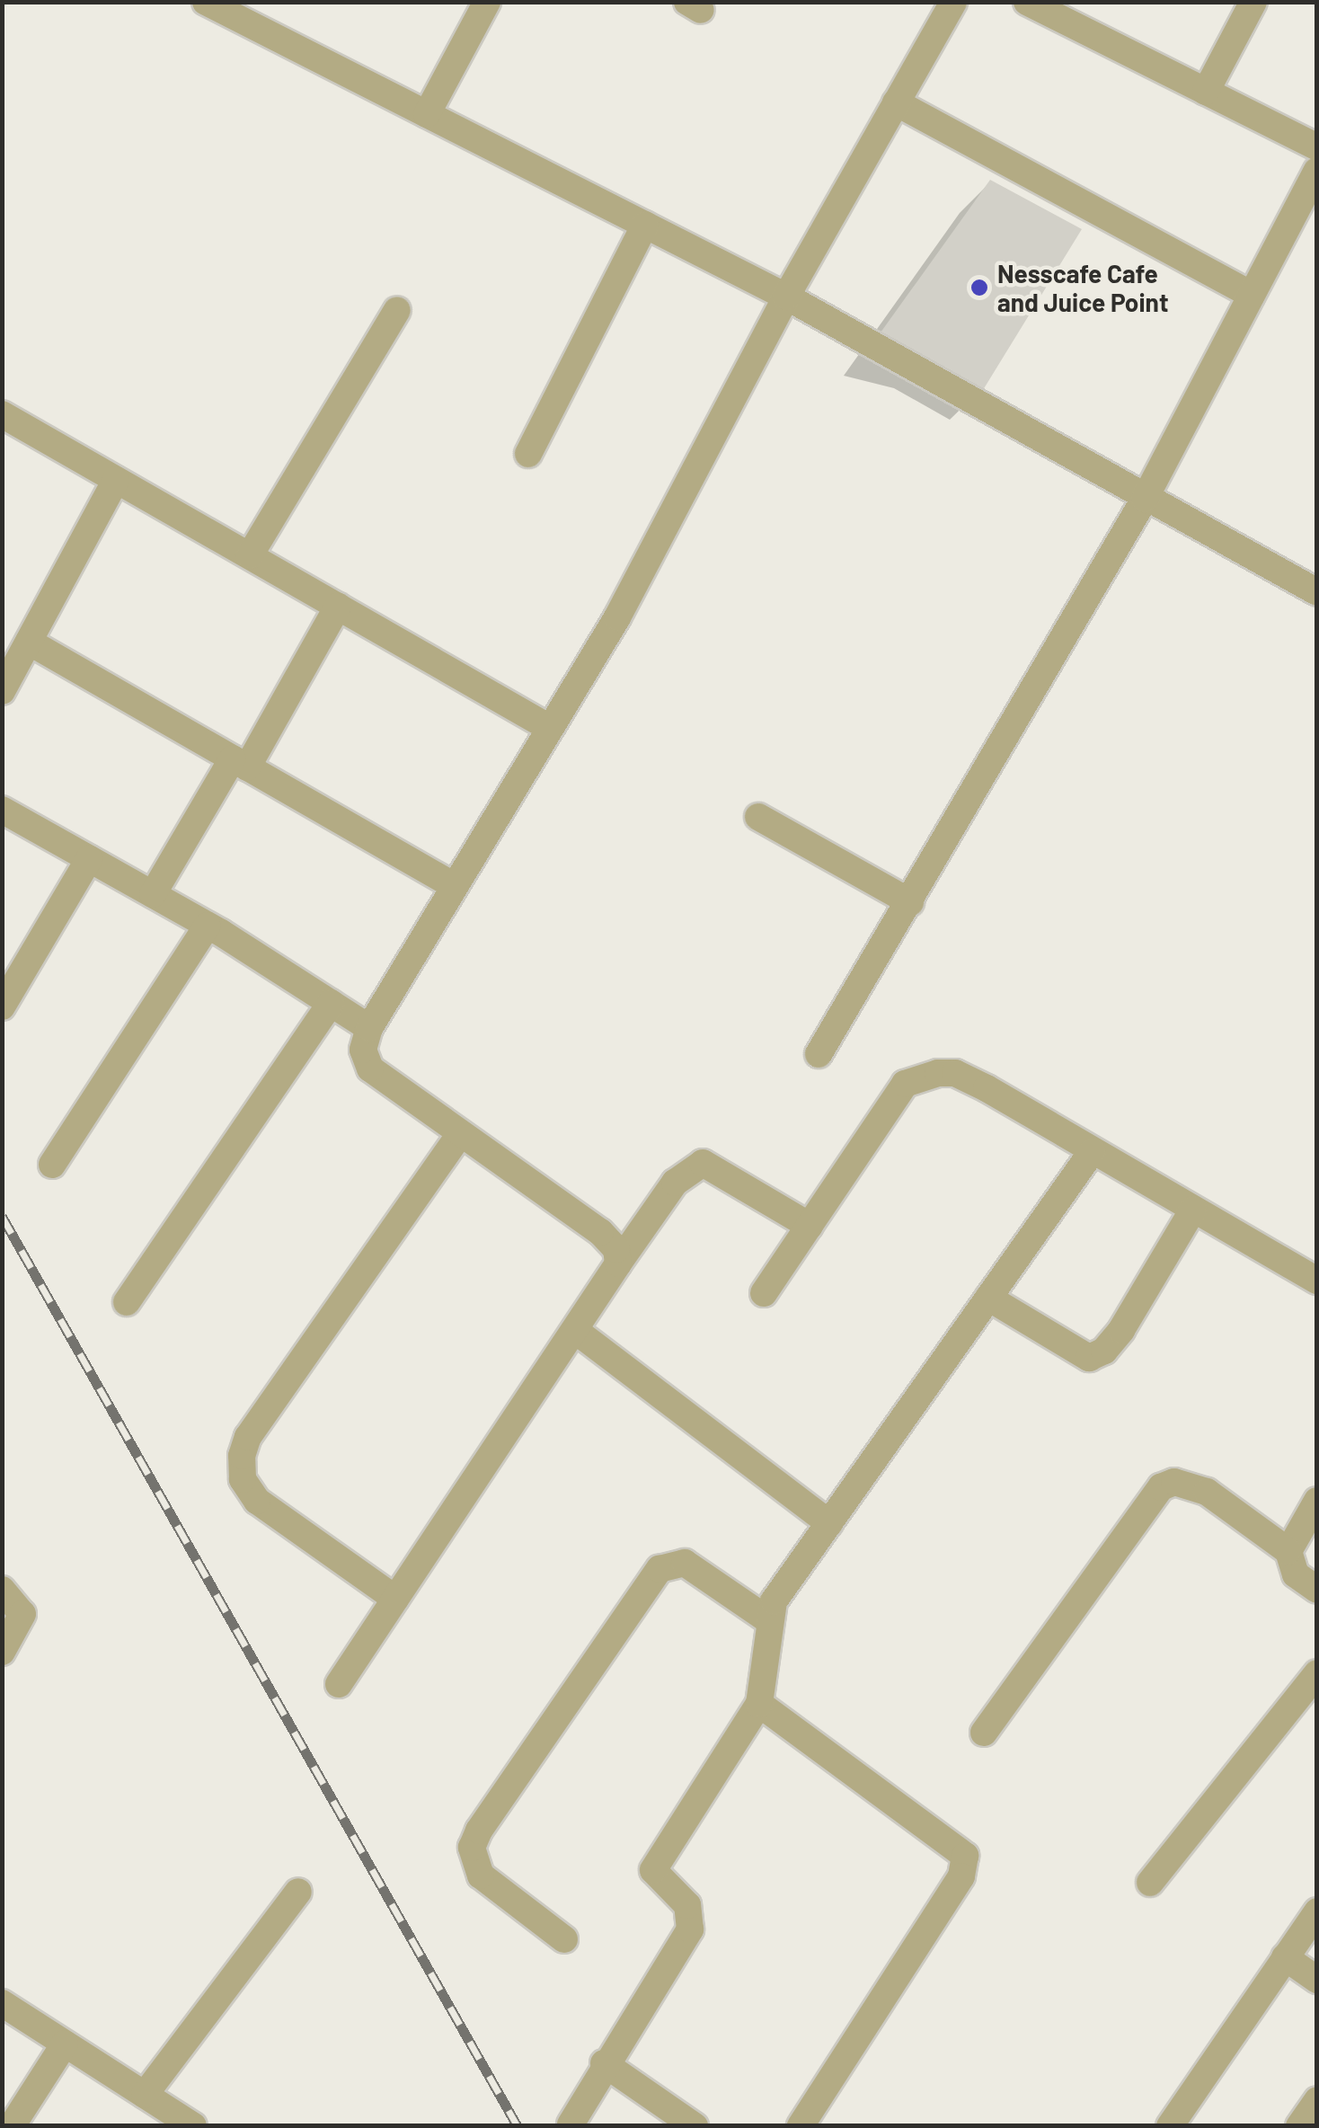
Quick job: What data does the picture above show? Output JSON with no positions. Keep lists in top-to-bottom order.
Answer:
{
  "places": ["Nesscafe Cafe and Juice Point"]
}
